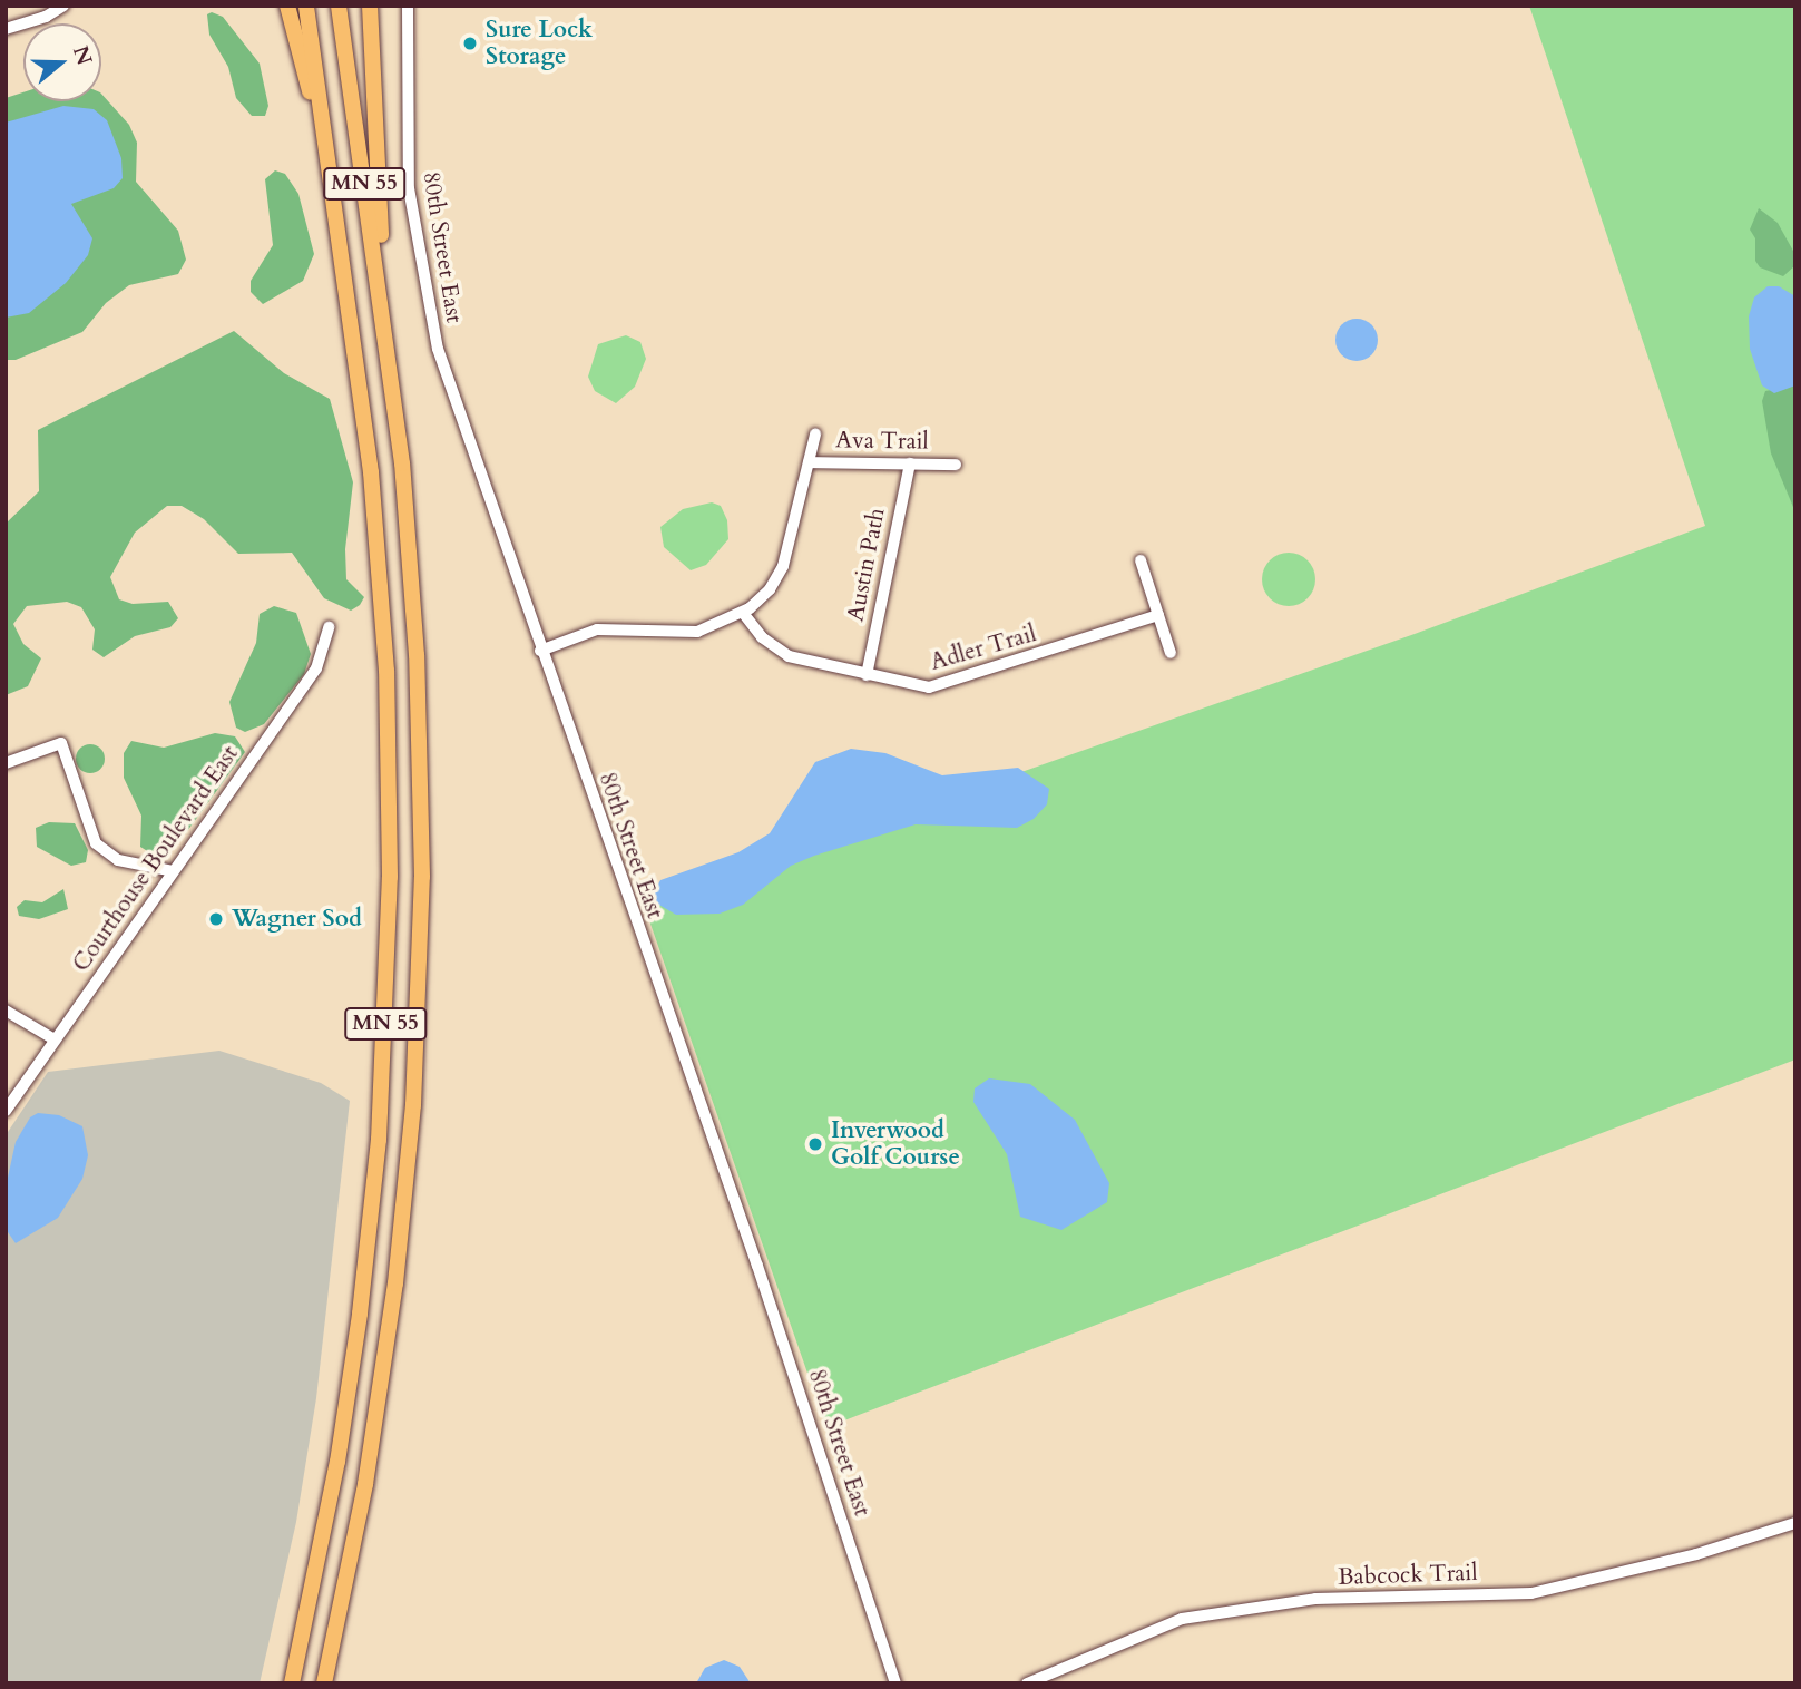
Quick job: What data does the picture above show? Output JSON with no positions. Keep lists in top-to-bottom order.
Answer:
{
  "streets": {
    "highway": ["MN 55"],
    "street": [
      "80th Street East",
      "Ava Trail",
      "Austin Path",
      "Adler Trail",
      "Courthouse Boulevard East",
      "Babcock Trail"
    ]
  },
  "crossings": [
    ["Ava Trail", "Austin Path"],
    ["Austin Path", "Adler Trail"]
  ],
  "places": ["Sure Lock Storage", "Wagner Sod", "Inverwood Golf Course"],
  "north": "right"
}
